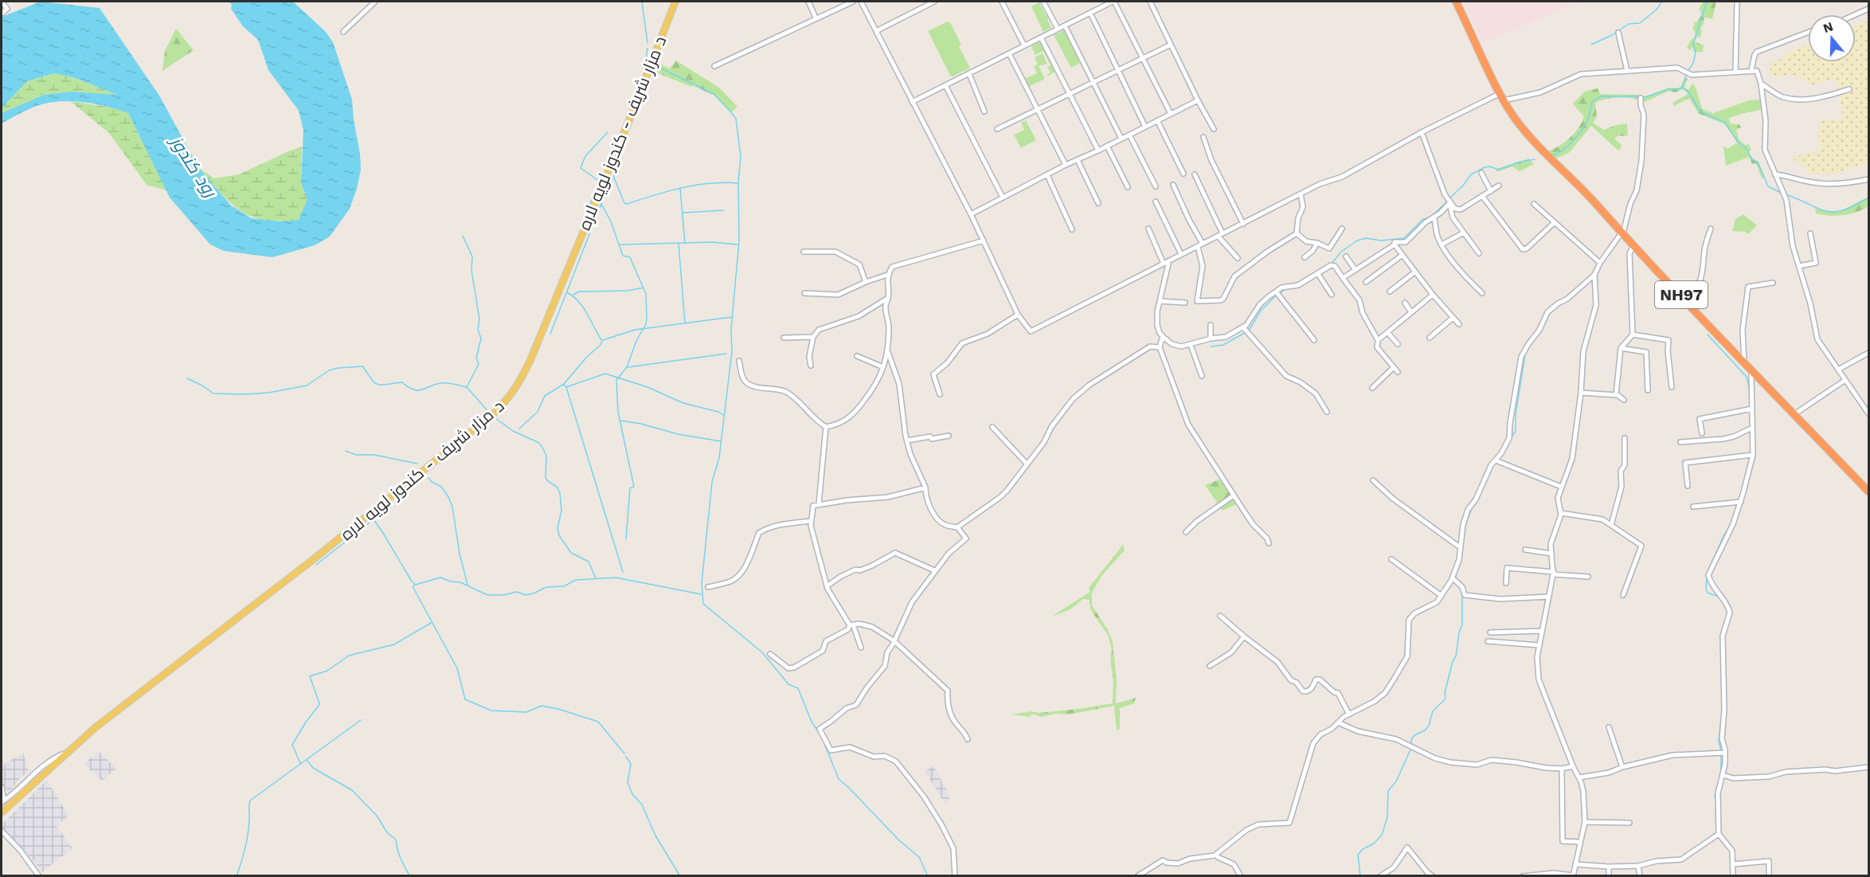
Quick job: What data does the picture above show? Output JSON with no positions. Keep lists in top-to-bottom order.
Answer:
{
  "streets": {
    "highway": ["NH97"],
    "main road": ["د مزار شریف - کندوز لویه لاره"]
  },
  "water": ["رود کندوز"],
  "north": "top"
}
